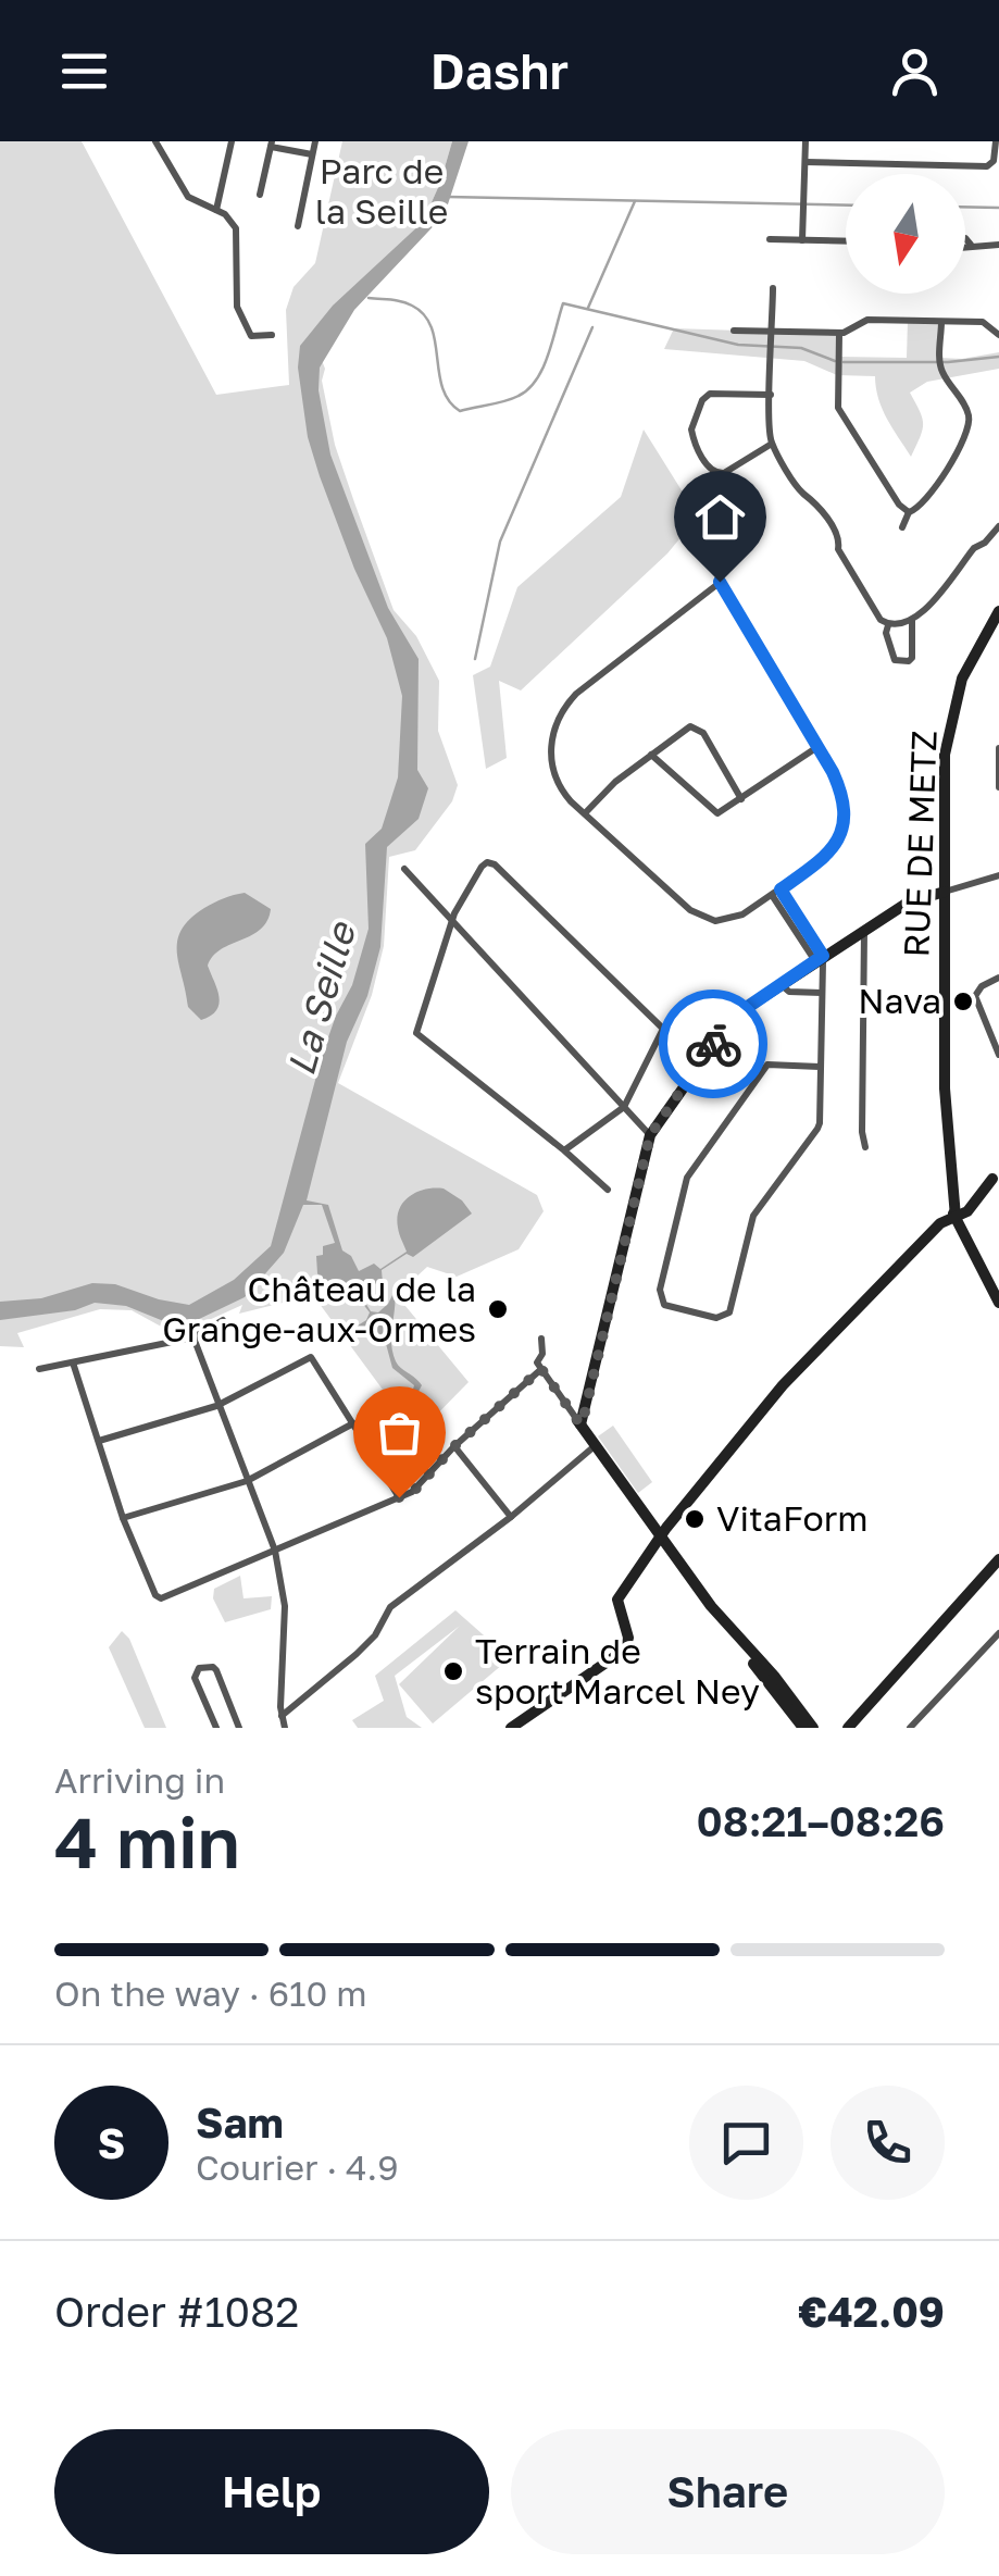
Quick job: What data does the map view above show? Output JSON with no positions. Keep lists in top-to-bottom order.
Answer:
{
  "streets": {
    "street": ["RUE DE METZ"]
  },
  "water": ["La Seille"],
  "parks": ["Parc de la Seille"],
  "places": [
    "Nava",
    "Château de la Grange-aux-Ormes",
    "VitaForm",
    "Terrain de sport Marcel Ney"
  ],
  "north": "bottom",
  "page": {
    "header": "Dashr",
    "heading": ["4 min", "Arriving in", "08:21–08:26"],
    "panel": [
      "Sam",
      "Courier · 4.9",
      "Order #1082",
      "€42.09"
    ],
    "bar": "On the way · 610 m",
    "round": "S",
    "buttons": ["Help", "Share"]
  }
}
